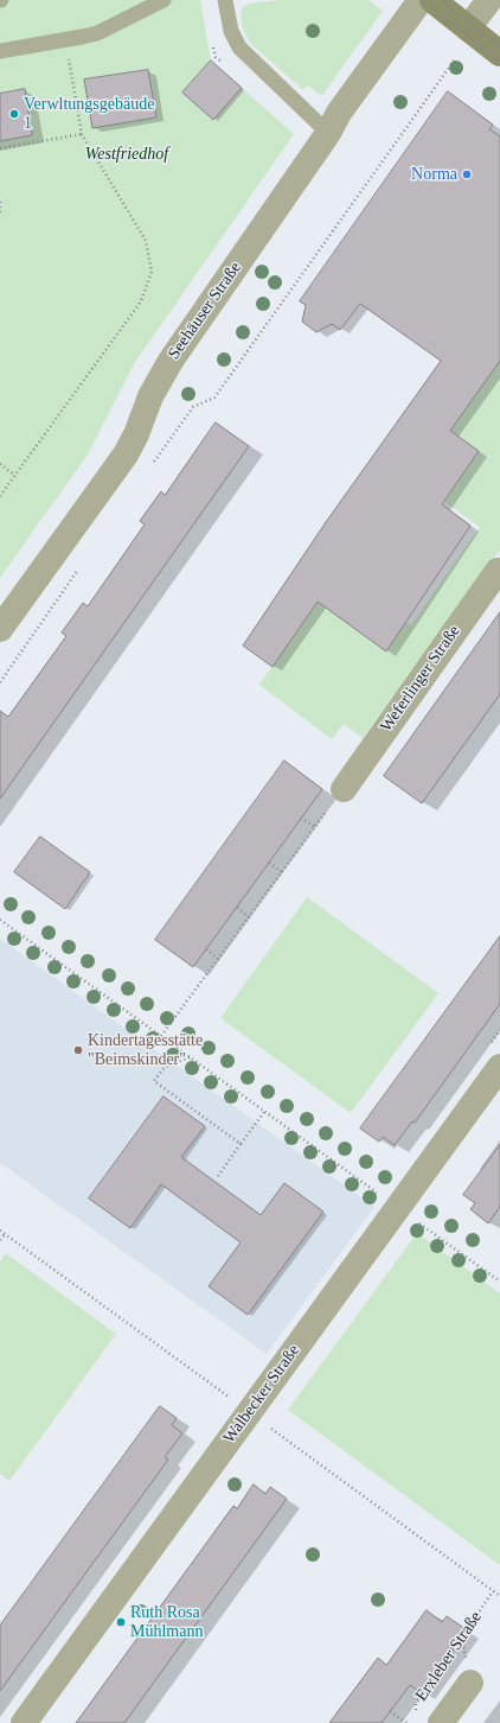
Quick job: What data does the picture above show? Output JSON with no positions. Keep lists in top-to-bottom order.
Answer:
{
  "streets": {
    "street": [
      "Seehäuser Straße",
      "Weferlinger Straße",
      "Walbecker Straße",
      "Erxleber Straße"
    ]
  },
  "parks": ["Westfriedhof"],
  "places": [
    "Verwltungsgebäude 1",
    "Norma",
    "Kindertagesstätte \"Beimskinder\"",
    "Ruth Rosa Mühlmann"
  ]
}
